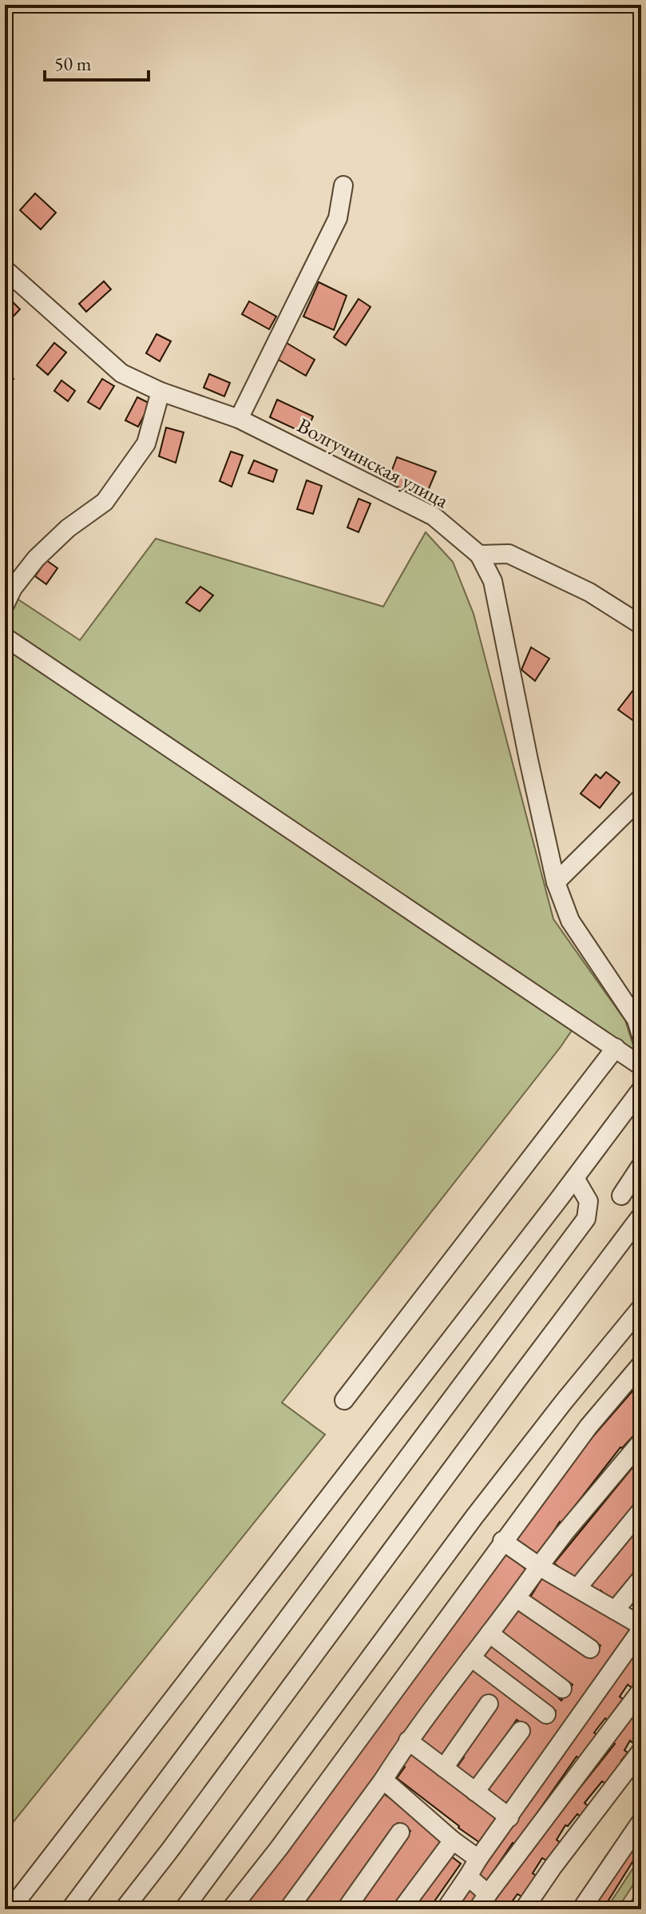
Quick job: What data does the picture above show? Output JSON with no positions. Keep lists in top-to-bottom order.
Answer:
{
  "streets": {
    "street": ["Волгучинская улица"]
  },
  "scale_bar": "50 m"
}
